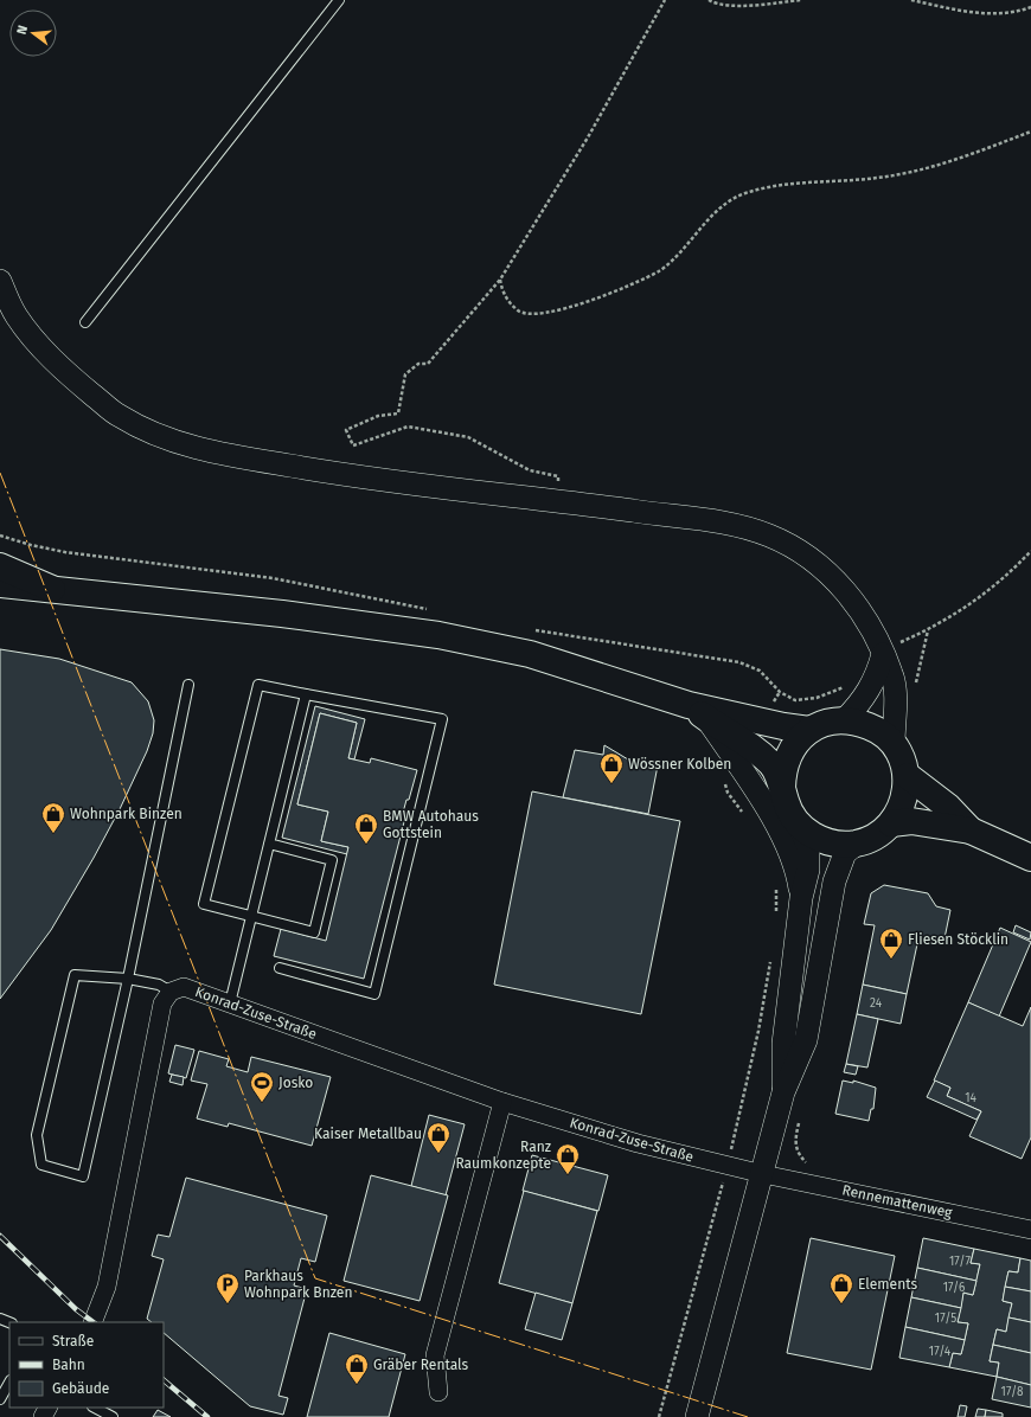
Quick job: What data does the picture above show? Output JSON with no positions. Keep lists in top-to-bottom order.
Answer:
{
  "streets": {
    "street": ["Konrad-Zuse-Straße", "Rennemattenweg"]
  },
  "crossings": [
    ["Konrad-Zuse-Straße", "Rennemattenweg"]
  ],
  "places": {
    "shop": [
      "Wössner Kolben",
      "Wohnpark Binzen",
      "BMW Autohaus Gottstein",
      "Fliesen Stöcklin",
      "Kaiser Metallbau",
      "Ranz Raumkonzepte",
      "Elements",
      "Gräber Rentals"
    ],
    "sports": ["Josko"],
    "parking": ["Parkhaus Wohnpark Bnzen"]
  },
  "house_numbers": [
    "24",
    "14",
    "17/7",
    "17/6",
    "17/5",
    "17/4",
    "17/8"
  ],
  "legend": ["Straße", "Bahn", "Gebäude"],
  "north": "left"
}
